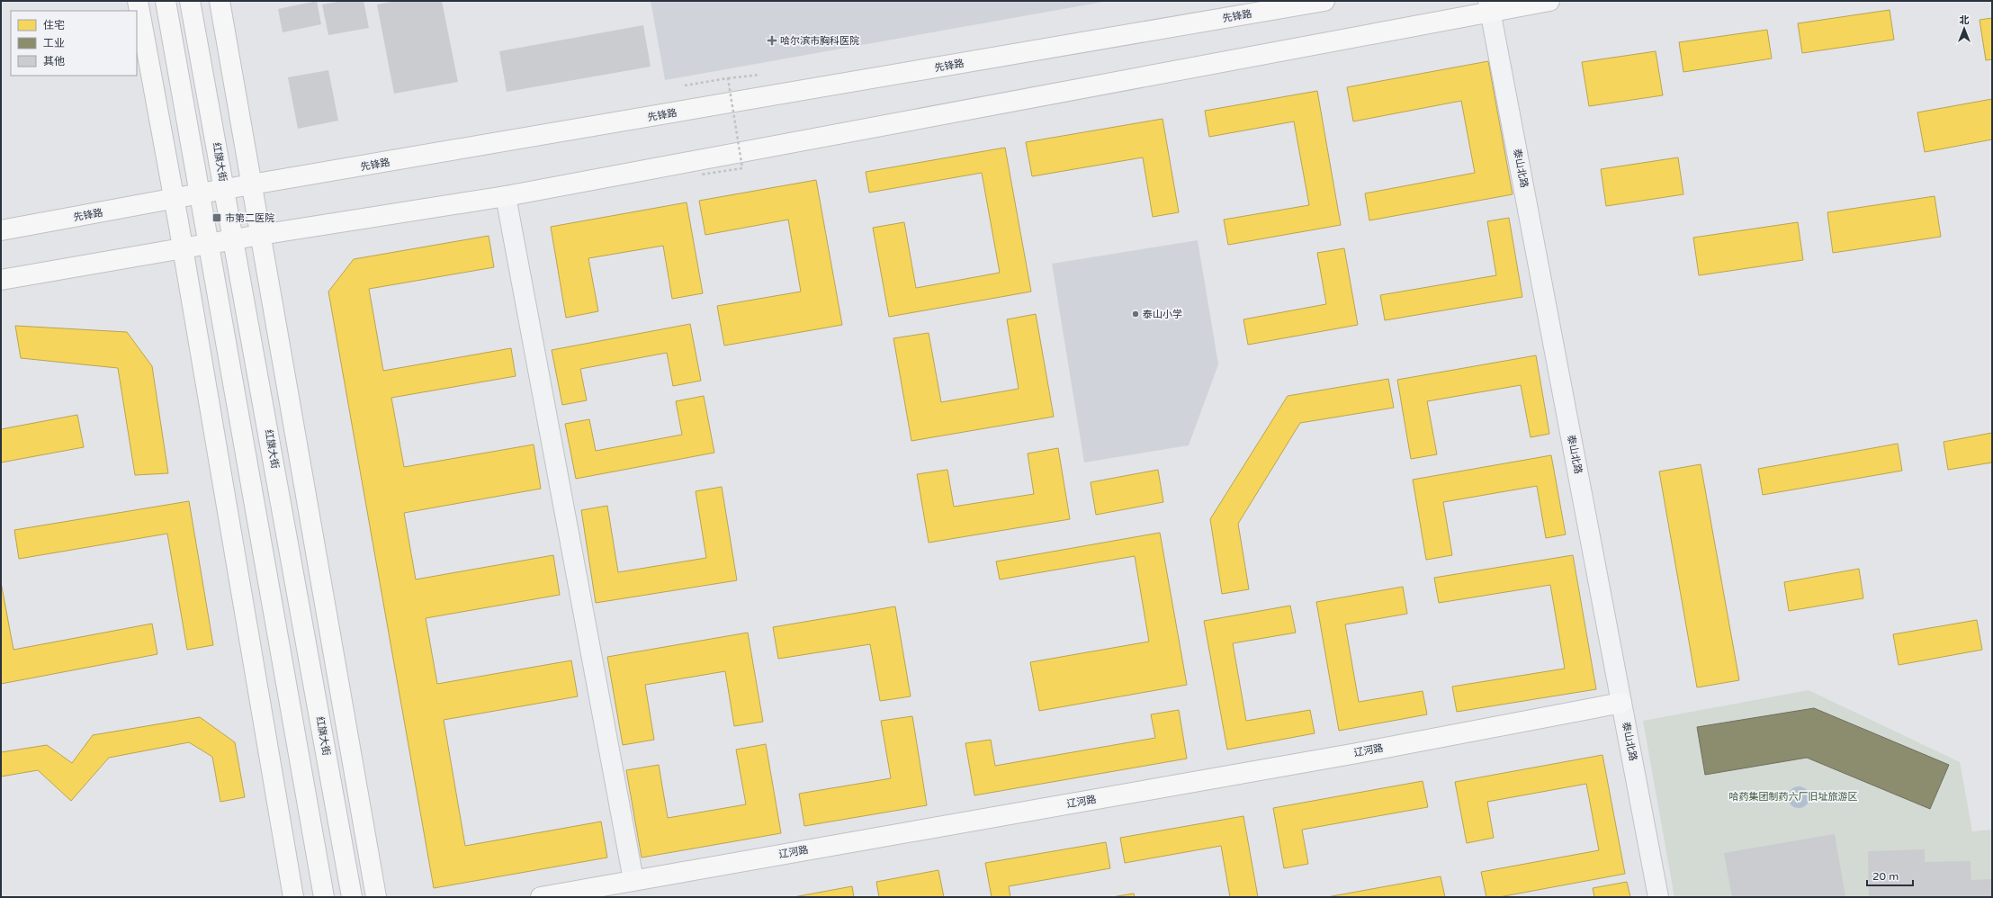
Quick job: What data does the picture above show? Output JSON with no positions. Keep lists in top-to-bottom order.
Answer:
{
  "streets": {
    "main road": ["先锋路", "红旗大街", "辽河路"],
    "street": ["泰山北路"]
  },
  "crossings": [
    ["先锋路", "红旗大街"],
    ["泰山北路", "辽河路"]
  ],
  "parks": ["哈药集团制药六厂旧址旅游区"],
  "places": {
    "health": ["哈尔滨市胸科医院"],
    "transit": ["市第二医院"],
    "other": ["泰山小学"]
  },
  "legend": ["住宅", "工业", "其他"],
  "scale_bar": "20 m",
  "north": "top"
}
